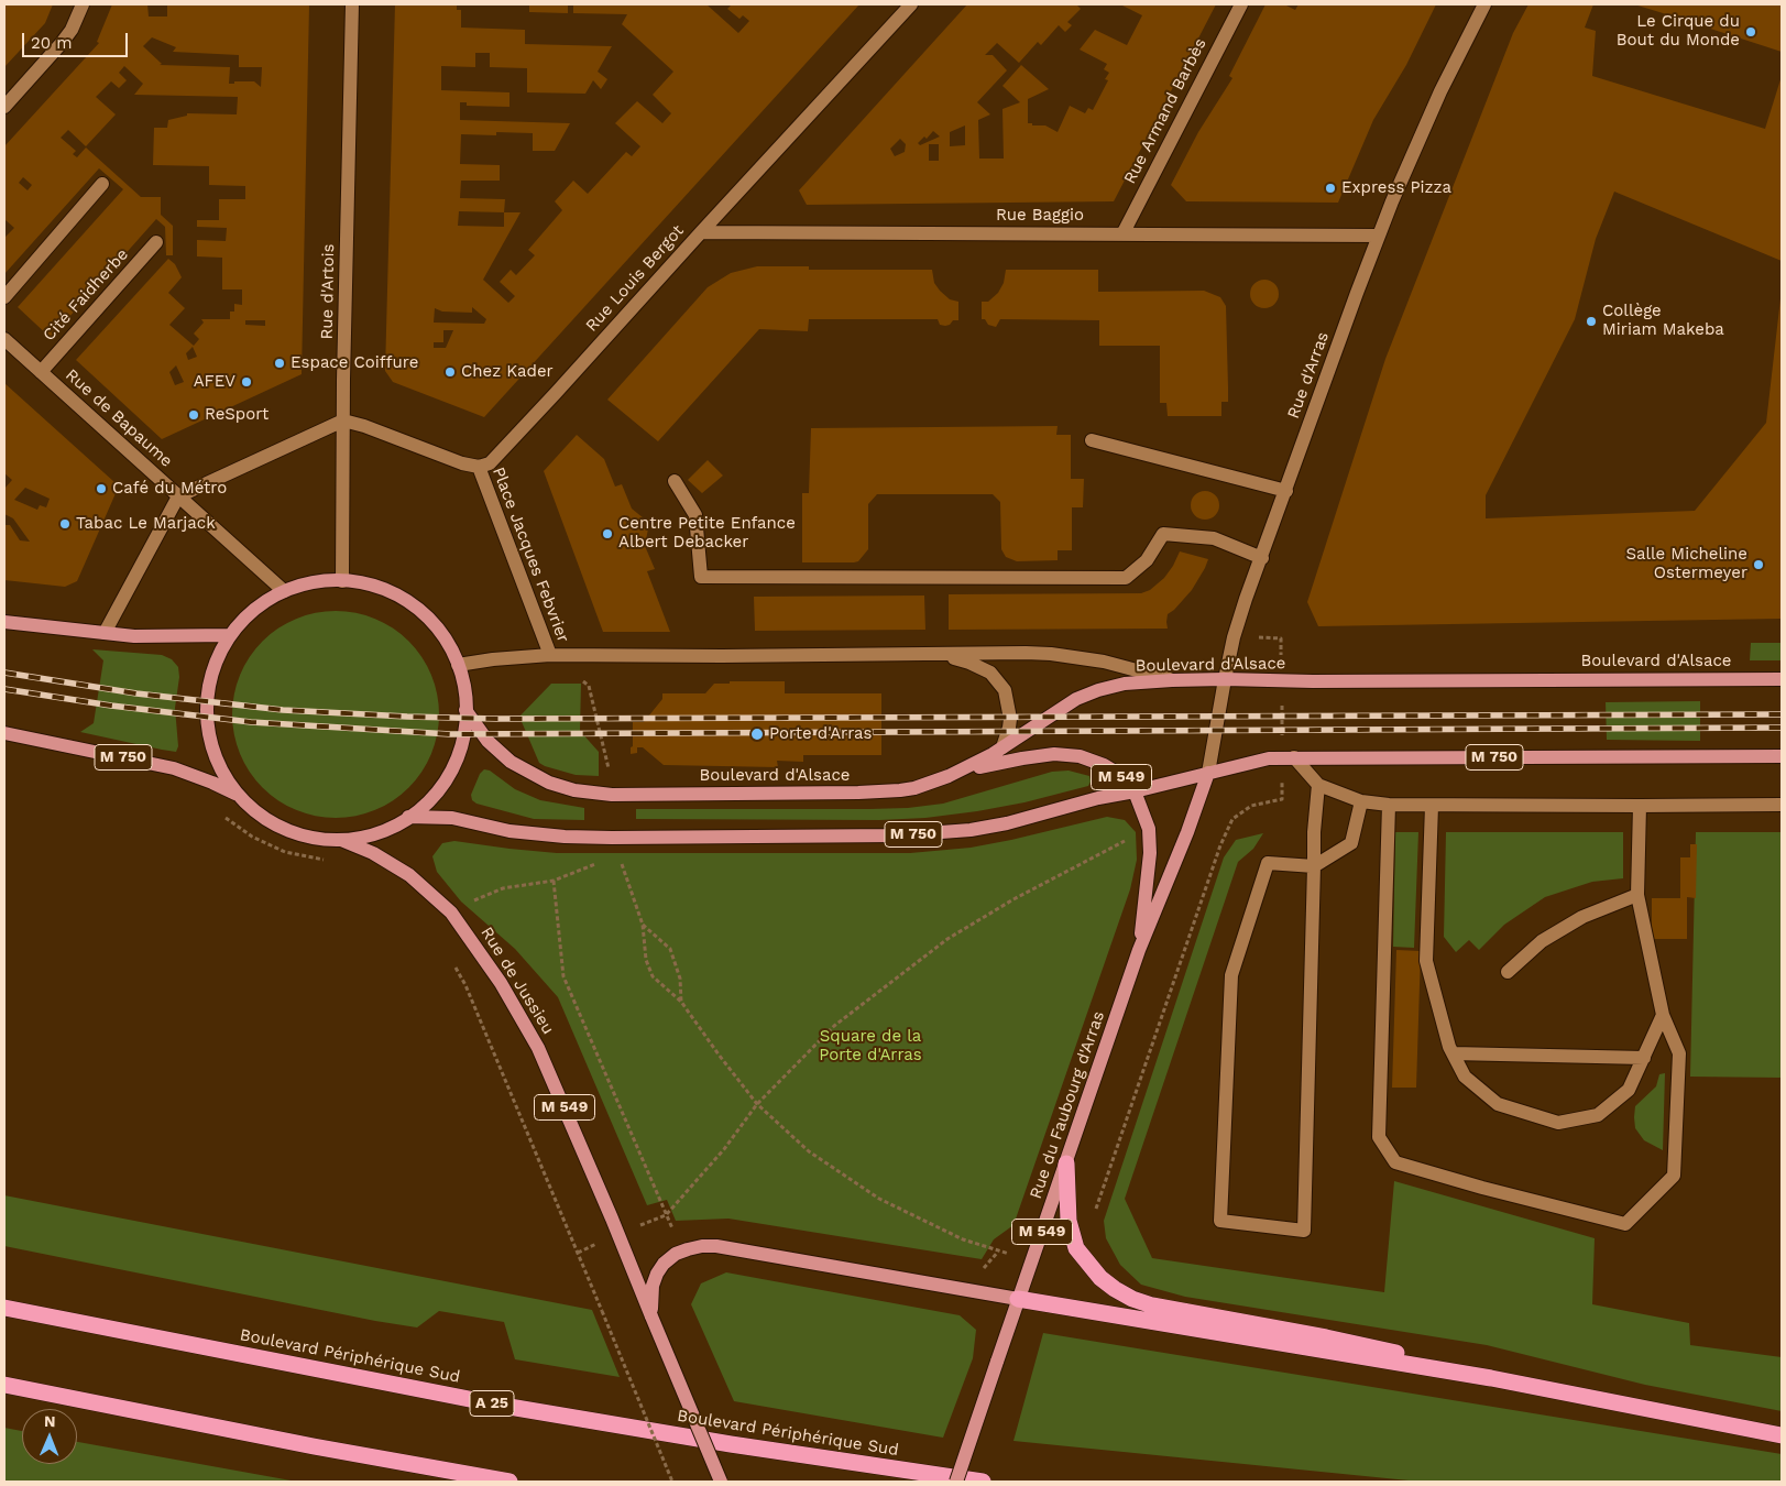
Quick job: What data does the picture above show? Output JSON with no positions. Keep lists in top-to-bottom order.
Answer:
{
  "streets": {
    "highway": ["Boulevard Périphérique Sud", "A 25"],
    "main road": [
      "Boulevard d'Alsace",
      "M 750",
      "M 549",
      "Rue de Jussieu",
      "Rue du Faubourg d'Arras"
    ],
    "street": [
      "Rue Armand Barbès",
      "Rue Baggio",
      "Rue Louis Bergot",
      "Rue d'Artois",
      "Cité Faidherbe",
      "Rue d'Arras",
      "Rue de Bapaume",
      "Place Jacques Febvrier"
    ]
  },
  "crossings": [
    ["Rue Armand Barbès", "Rue Baggio"],
    ["Rue Baggio", "Rue Louis Bergot"],
    ["Rue Baggio", "Rue d'Arras"],
    ["Rue Louis Bergot", "Place Jacques Febvrier"],
    ["Cité Faidherbe", "Rue de Bapaume"],
    ["Rue d'Arras", "Boulevard d'Alsace"],
    ["Rue d'Arras", "M 750"],
    ["Rue d'Arras", "Rue du Faubourg d'Arras"],
    ["Boulevard d'Alsace", "M 549"],
    ["M 750", "M 549"],
    ["M 750", "Rue du Faubourg d'Arras"],
    ["M 549", "Rue de Jussieu"],
    ["M 549", "Rue du Faubourg d'Arras"]
  ],
  "parks": ["Square de la Porte d'Arras"],
  "places": [
    "Le Cirque du Bout du Monde",
    "Express Pizza",
    "Collège Miriam Makeba",
    "Espace Coiffure",
    "Chez Kader",
    "AFEV",
    "ReSport",
    "Café du Métro",
    "Tabac Le Marjack",
    "Centre Petite Enfance Albert Debacker",
    "Salle Micheline Ostermeyer",
    "Porte d'Arras"
  ],
  "scale_bar": "20 m",
  "north": "top"
}
